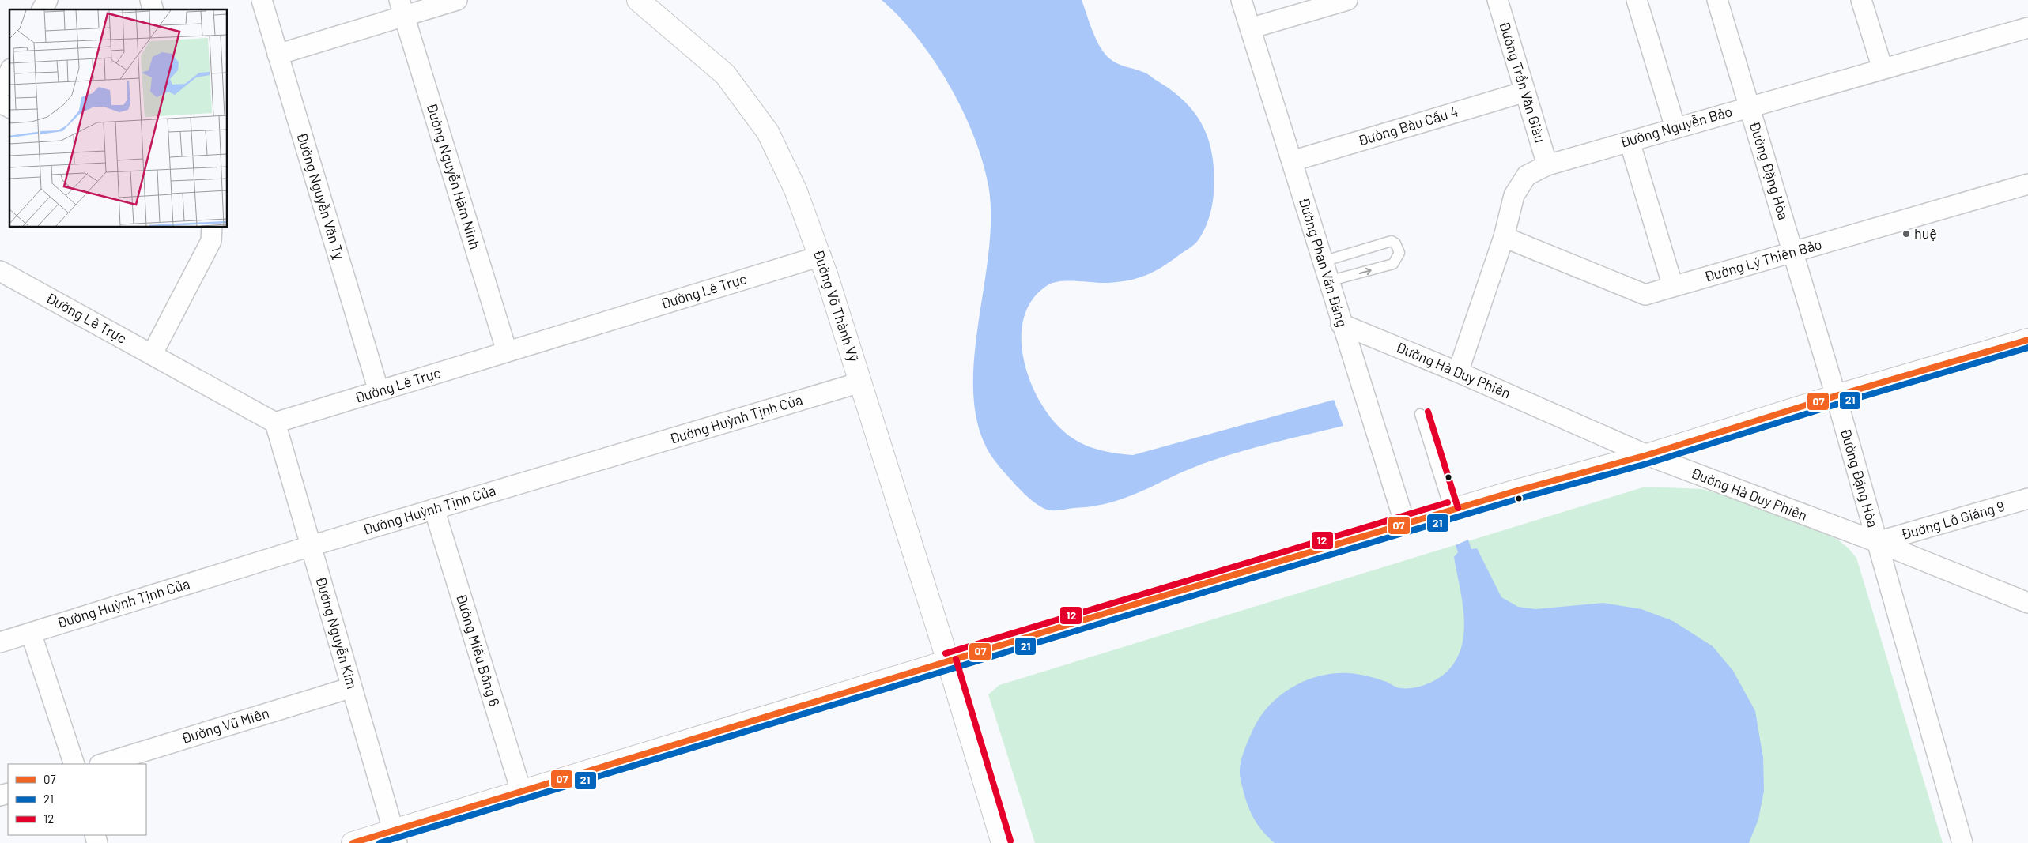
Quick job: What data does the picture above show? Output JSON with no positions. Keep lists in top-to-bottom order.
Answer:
{
  "streets": {
    "main road": ["Đường Võ Thành Vỹ"],
    "street": [
      "Đường Trần Văn Giàu",
      "Đường Bàu Cầu 4",
      "Đường Nguyễn Bảo",
      "Đường Đặng Hòa",
      "Đường Nguyễn Hàm Ninh",
      "Đường Nguyễn Văn Tỵ",
      "Đường Lý Thiên Bảo",
      "Đường Phan Văn Đáng",
      "Đường Lê Trực",
      "Đường Hà Duy Phiên",
      "Đường Huỳnh Tịnh Của",
      "Đường Lỗ Giáng 9",
      "Đường Nguyễn Kim",
      "Đường Miếu Bông 6",
      "Đường Vũ Miên"
    ]
  },
  "crossings": [
    ["Đường Trần Văn Giàu", "Đường Bàu Cầu 4"],
    ["Đường Trần Văn Giàu", "Đường Nguyễn Bảo"],
    ["Đường Bàu Cầu 4", "Đường Phan Văn Đáng"],
    ["Đường Nguyễn Bảo", "Đường Đặng Hòa"],
    ["Đường Nguyễn Bảo", "Đường Lý Thiên Bảo"],
    ["Đường Nguyễn Bảo", "Đường Hà Duy Phiên"],
    ["Đường Đặng Hòa", "Đường Lý Thiên Bảo"],
    ["Đường Đặng Hòa", "Đường Hà Duy Phiên"],
    ["Đường Đặng Hòa", "Đường Lỗ Giáng 9"],
    ["Đường Nguyễn Hàm Ninh", "Đường Lê Trực"],
    ["Đường Nguyễn Văn Tỵ", "Đường Lê Trực"],
    ["Đường Phan Văn Đáng", "Đường Hà Duy Phiên"],
    ["Đường Lê Trực", "Đường Võ Thành Vỹ"],
    ["Đường Lê Trực", "Đường Nguyễn Kim"],
    ["Đường Võ Thành Vỹ", "Đường Huỳnh Tịnh Của"],
    ["Đường Hà Duy Phiên", "Đường Lỗ Giáng 9"],
    ["Đường Huỳnh Tịnh Của", "Đường Nguyễn Kim"],
    ["Đường Huỳnh Tịnh Của", "Đường Miếu Bông 6"],
    ["Đường Nguyễn Kim", "Đường Vũ Miên"]
  ],
  "places": ["huệ"],
  "lines": ["transit line 07", "transit line 21", "transit line 12"],
  "legend": ["07", "21", "12"]
}
